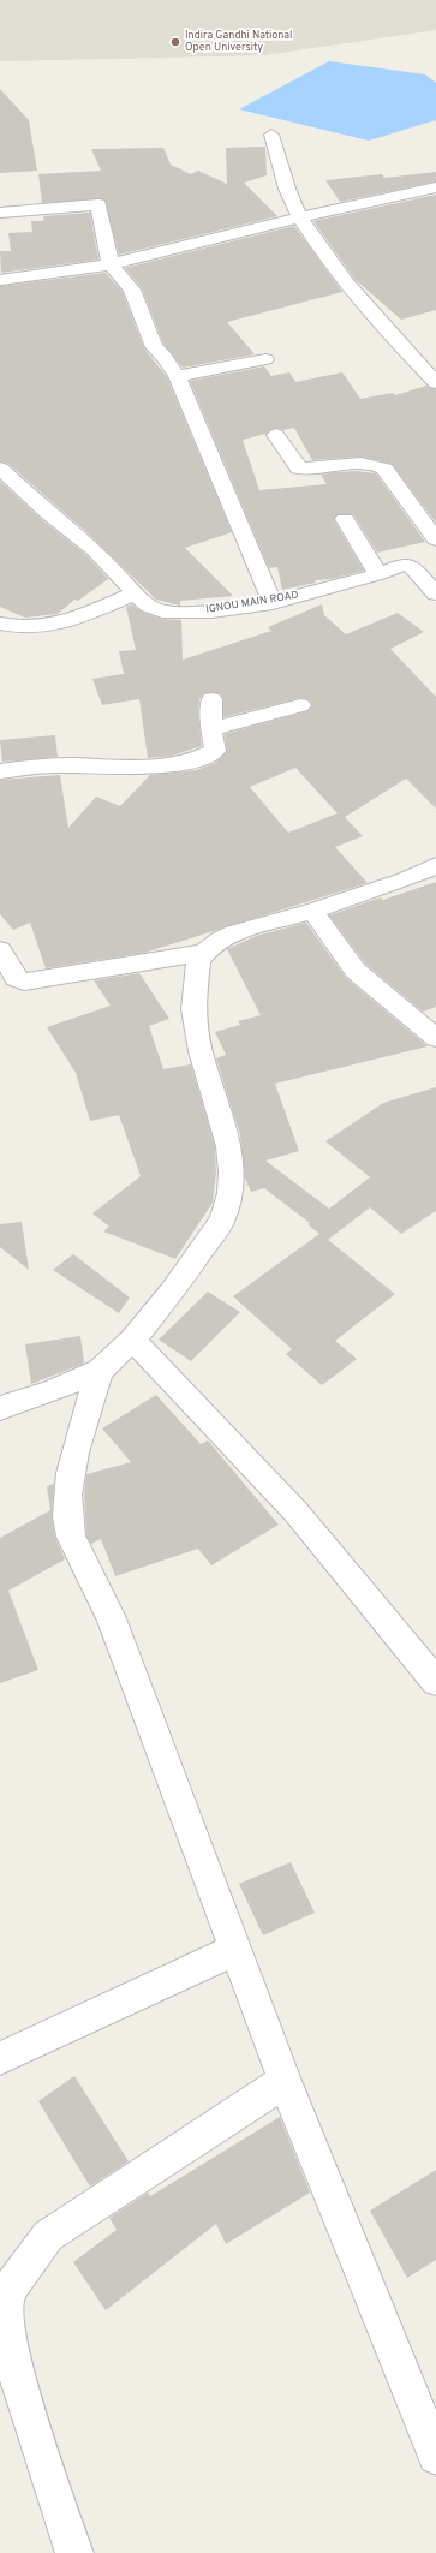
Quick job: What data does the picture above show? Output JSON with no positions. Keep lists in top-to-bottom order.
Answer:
{
  "streets": {
    "street": ["IGNOU MAIN ROAD"]
  },
  "places": ["Indira Gandhi National Open University"]
}
